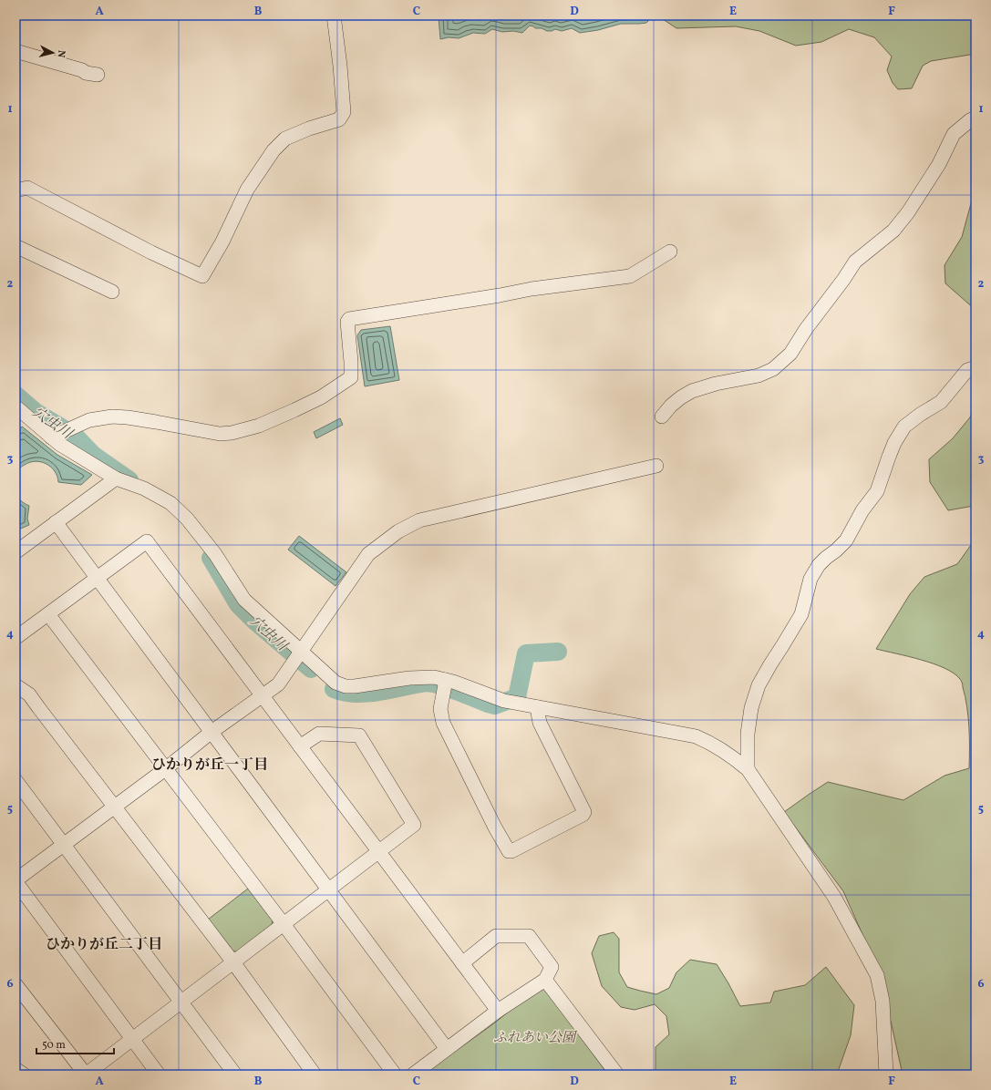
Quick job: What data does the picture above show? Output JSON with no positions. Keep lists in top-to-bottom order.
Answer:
{
  "districts": ["ひかりが丘一丁目", "ひかりが丘二丁目"],
  "water": ["穴虫川"],
  "parks": ["ふれあい公園"],
  "scale_bar": "50 m",
  "north": "right",
  "grid": {
    "columns": [
      "A",
      "B",
      "C",
      "D",
      "E",
      "F"
    ],
    "rows": [
      "1",
      "2",
      "3",
      "4",
      "5",
      "6"
    ]
  }
}
